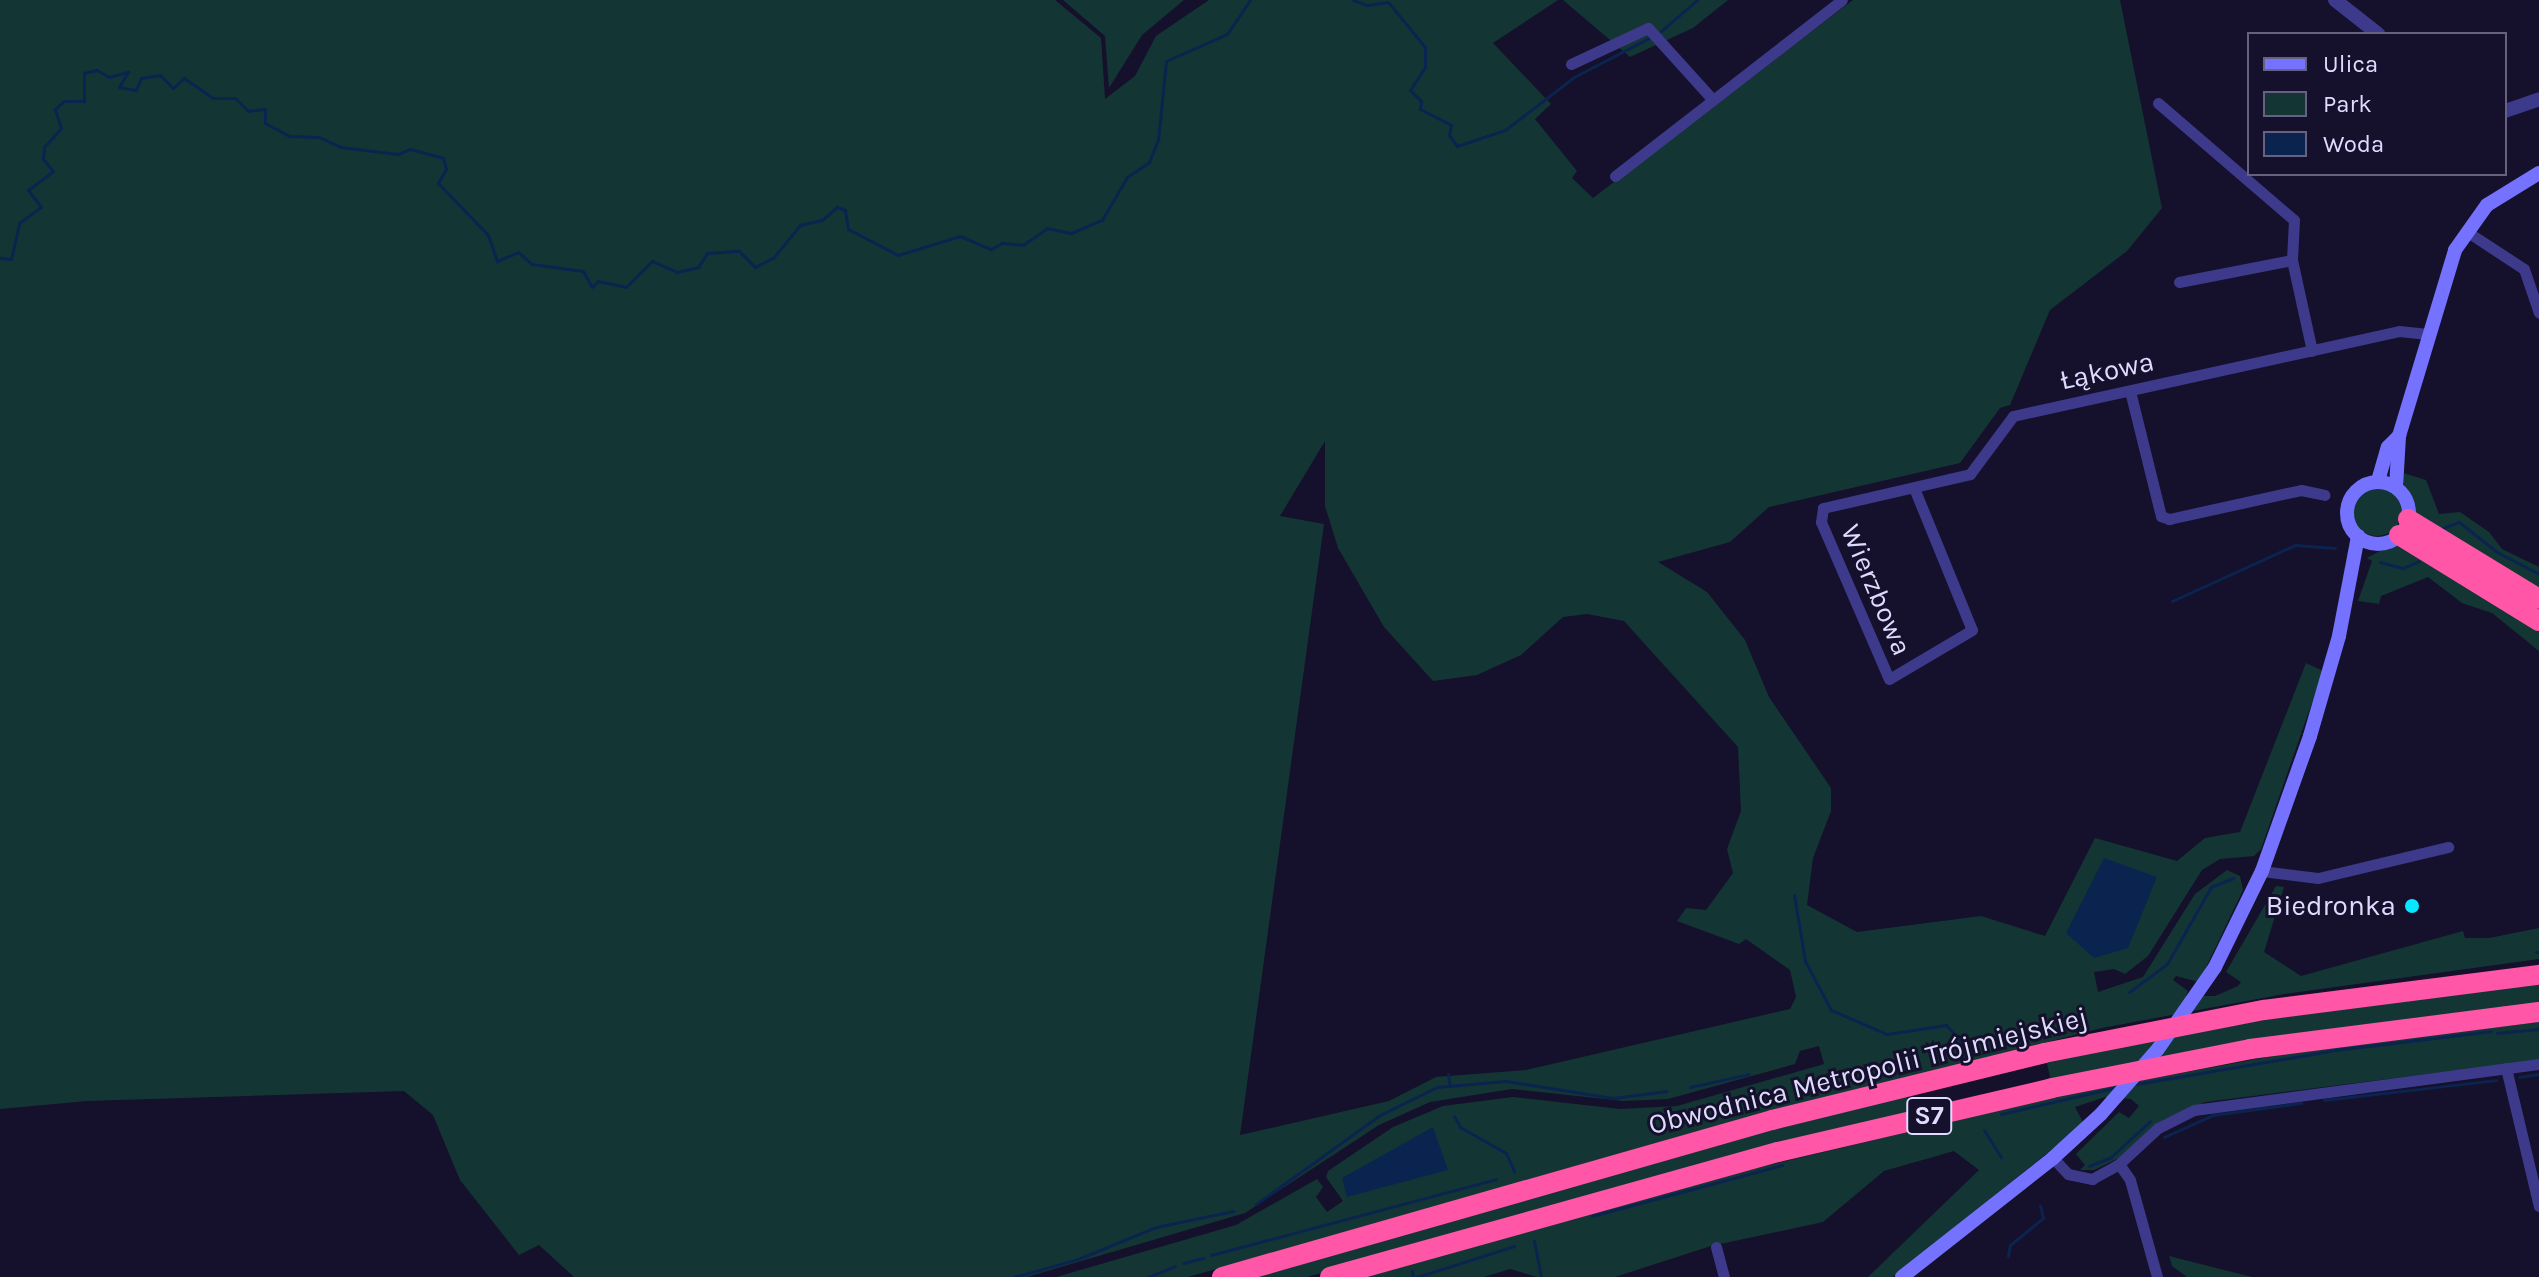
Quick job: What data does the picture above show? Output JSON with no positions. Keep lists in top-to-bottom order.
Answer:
{
  "streets": {
    "highway": ["Obwodnica Metropolii Trójmiejskiej", "S7"],
    "street": ["Łąkowa", "Wierzbowa"]
  },
  "crossings": [
    ["Łąkowa", "Wierzbowa"]
  ],
  "places": ["Biedronka"],
  "legend": ["Ulica", "Park", "Woda"]
}
